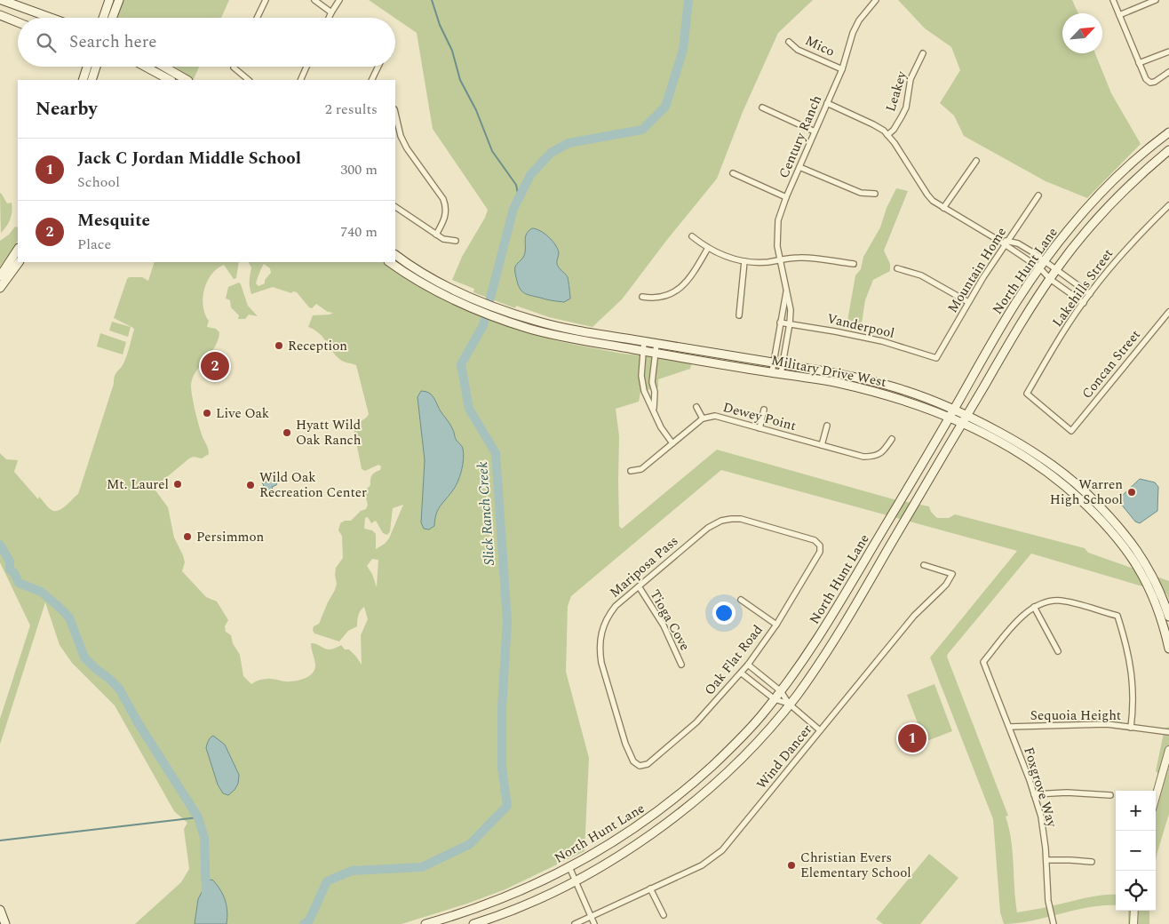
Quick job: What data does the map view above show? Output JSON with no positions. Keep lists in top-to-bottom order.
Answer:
{
  "streets": {
    "main road": ["North Hunt Lane", "Military Drive West"],
    "street": [
      "Mico",
      "Leakey",
      "Century Ranch",
      "Mountain Home",
      "Lakehills Street",
      "Vanderpool",
      "Concan Street",
      "Dewey Point",
      "Mariposa Pass",
      "Tioga Cove",
      "Oak Flat Road",
      "Sequoia Height",
      "Wind Dancer",
      "Foxgrove Way"
    ]
  },
  "crossings": [
    ["Mico", "Century Ranch"],
    ["Century Ranch", "Vanderpool"],
    ["Century Ranch", "Military Drive West"],
    ["Mountain Home", "Vanderpool"],
    ["North Hunt Lane", "Military Drive West"],
    ["Lakehills Street", "Concan Street"],
    ["Mariposa Pass", "Tioga Cove"],
    ["Mariposa Pass", "Oak Flat Road"],
    ["Sequoia Height", "Foxgrove Way"]
  ],
  "water": ["Slick Ranch Creek"],
  "places": [
    "Reception",
    "Live Oak",
    "Hyatt Wild Oak Ranch",
    "Mt. Laurel",
    "Wild Oak Recreation Center",
    "Warren High School",
    "Persimmon",
    "Christian Evers Elementary School"
  ],
  "north": "top right",
  "page": {
    "search": "Search here",
    "heading": ["Nearby", "2 results"],
    "list": [
      {
        "mark": "1",
        "name": "Jack C Jordan Middle School",
        "note": "School",
        "value": "300 m"
      },
      {
        "mark": "2",
        "name": "Mesquite",
        "note": "Place",
        "value": "740 m"
      }
    ],
    "pins": ["2", "1"],
    "map_buttons": ["+", "−"]
  }
}
